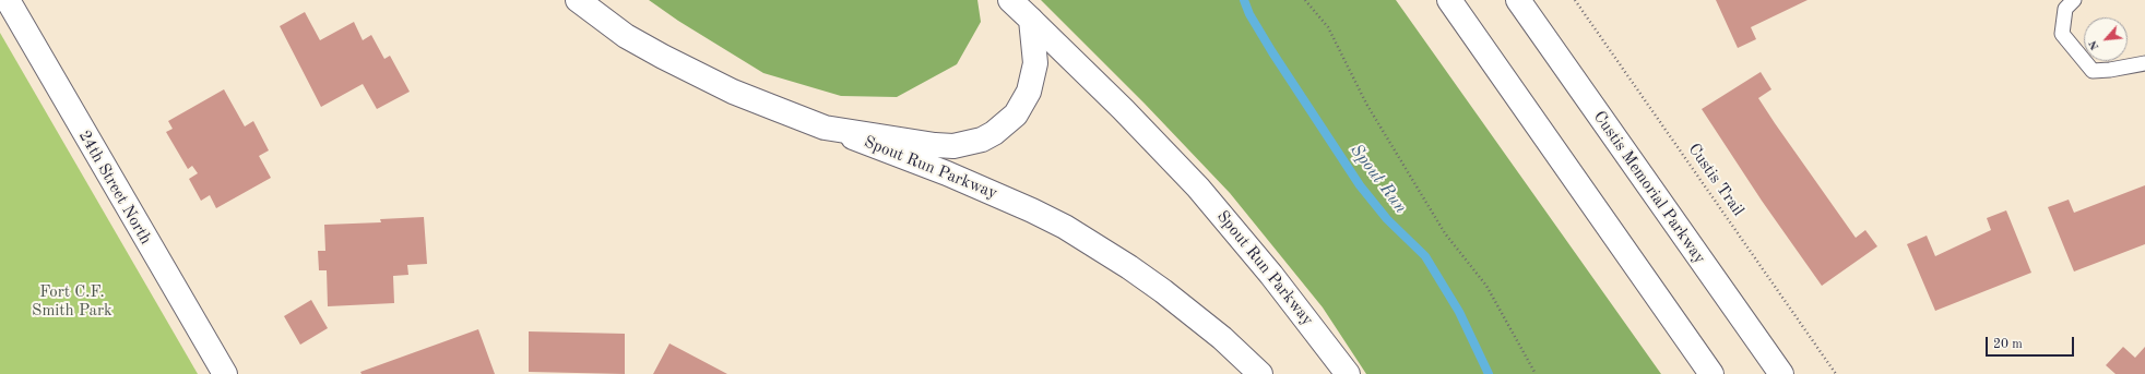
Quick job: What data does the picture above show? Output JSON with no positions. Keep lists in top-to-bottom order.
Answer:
{
  "streets": {
    "main road": ["Spout Run Parkway", "24th Street North", "Custis Memorial Parkway"],
    "path": ["Custis Trail"]
  },
  "water": ["Spout Run"],
  "parks": ["Fort C.F. Smith Park"],
  "scale_bar": "20 m",
  "north": "bottom left"
}
